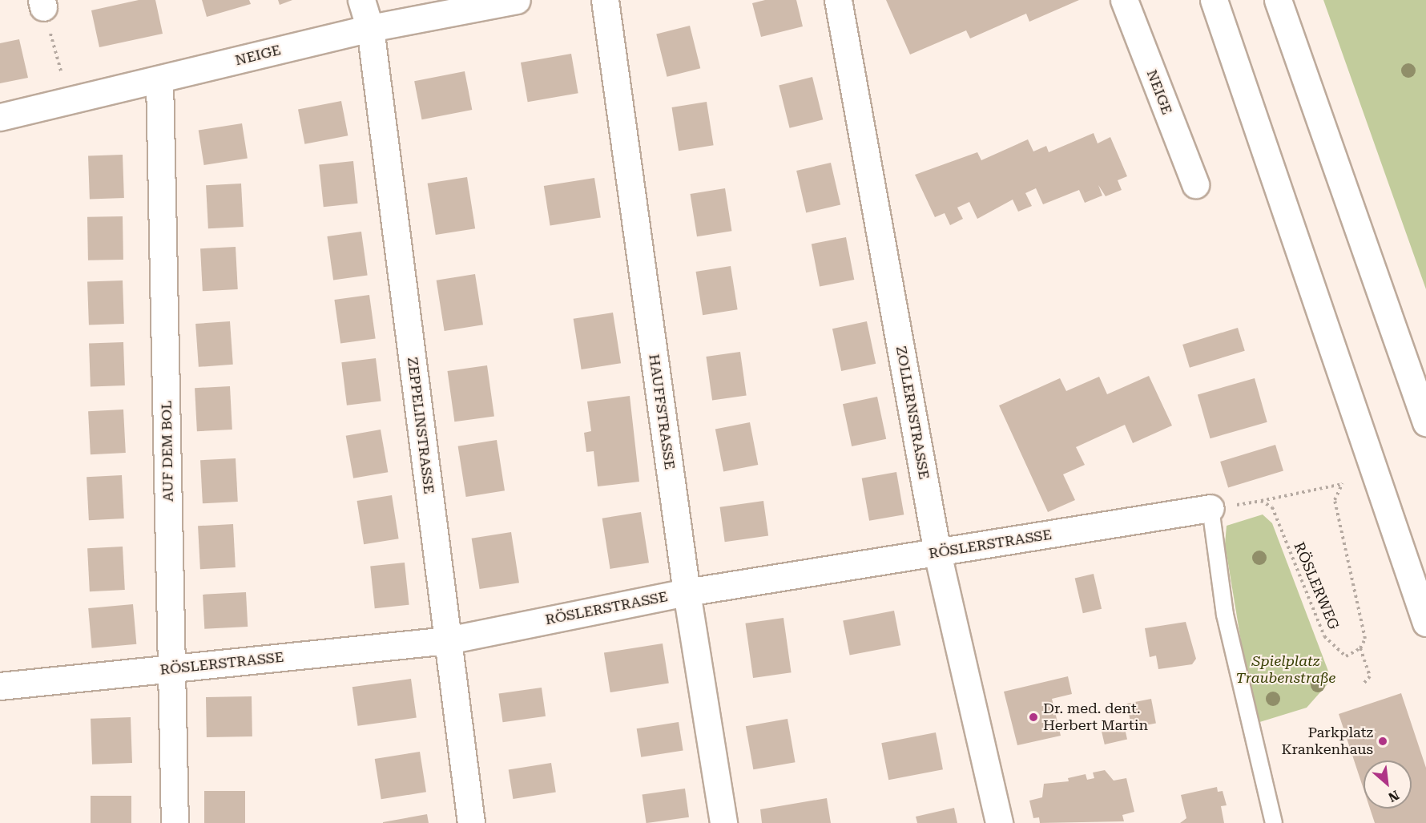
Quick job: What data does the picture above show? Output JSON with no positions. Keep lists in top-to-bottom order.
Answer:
{
  "streets": {
    "main road": [
      "NEIGE",
      "HAUFFSTRASSE",
      "ZOLLERNSTRASSE",
      "ZEPPELINSTRASSE",
      "AUF DEM BOL",
      "RÖSLERSTRASSE"
    ],
    "path": ["RÖSLERWEG"]
  },
  "crossings": [
    ["NEIGE", "ZEPPELINSTRASSE"],
    ["NEIGE", "AUF DEM BOL"],
    ["HAUFFSTRASSE", "RÖSLERSTRASSE"],
    ["ZOLLERNSTRASSE", "RÖSLERSTRASSE"],
    ["ZEPPELINSTRASSE", "RÖSLERSTRASSE"],
    ["AUF DEM BOL", "RÖSLERSTRASSE"]
  ],
  "parks": ["Spielplatz Traubenstraße"],
  "places": ["Dr. med. dent. Herbert Martin", "Parkplatz Krankenhaus"],
  "north": "bottom right"
}
